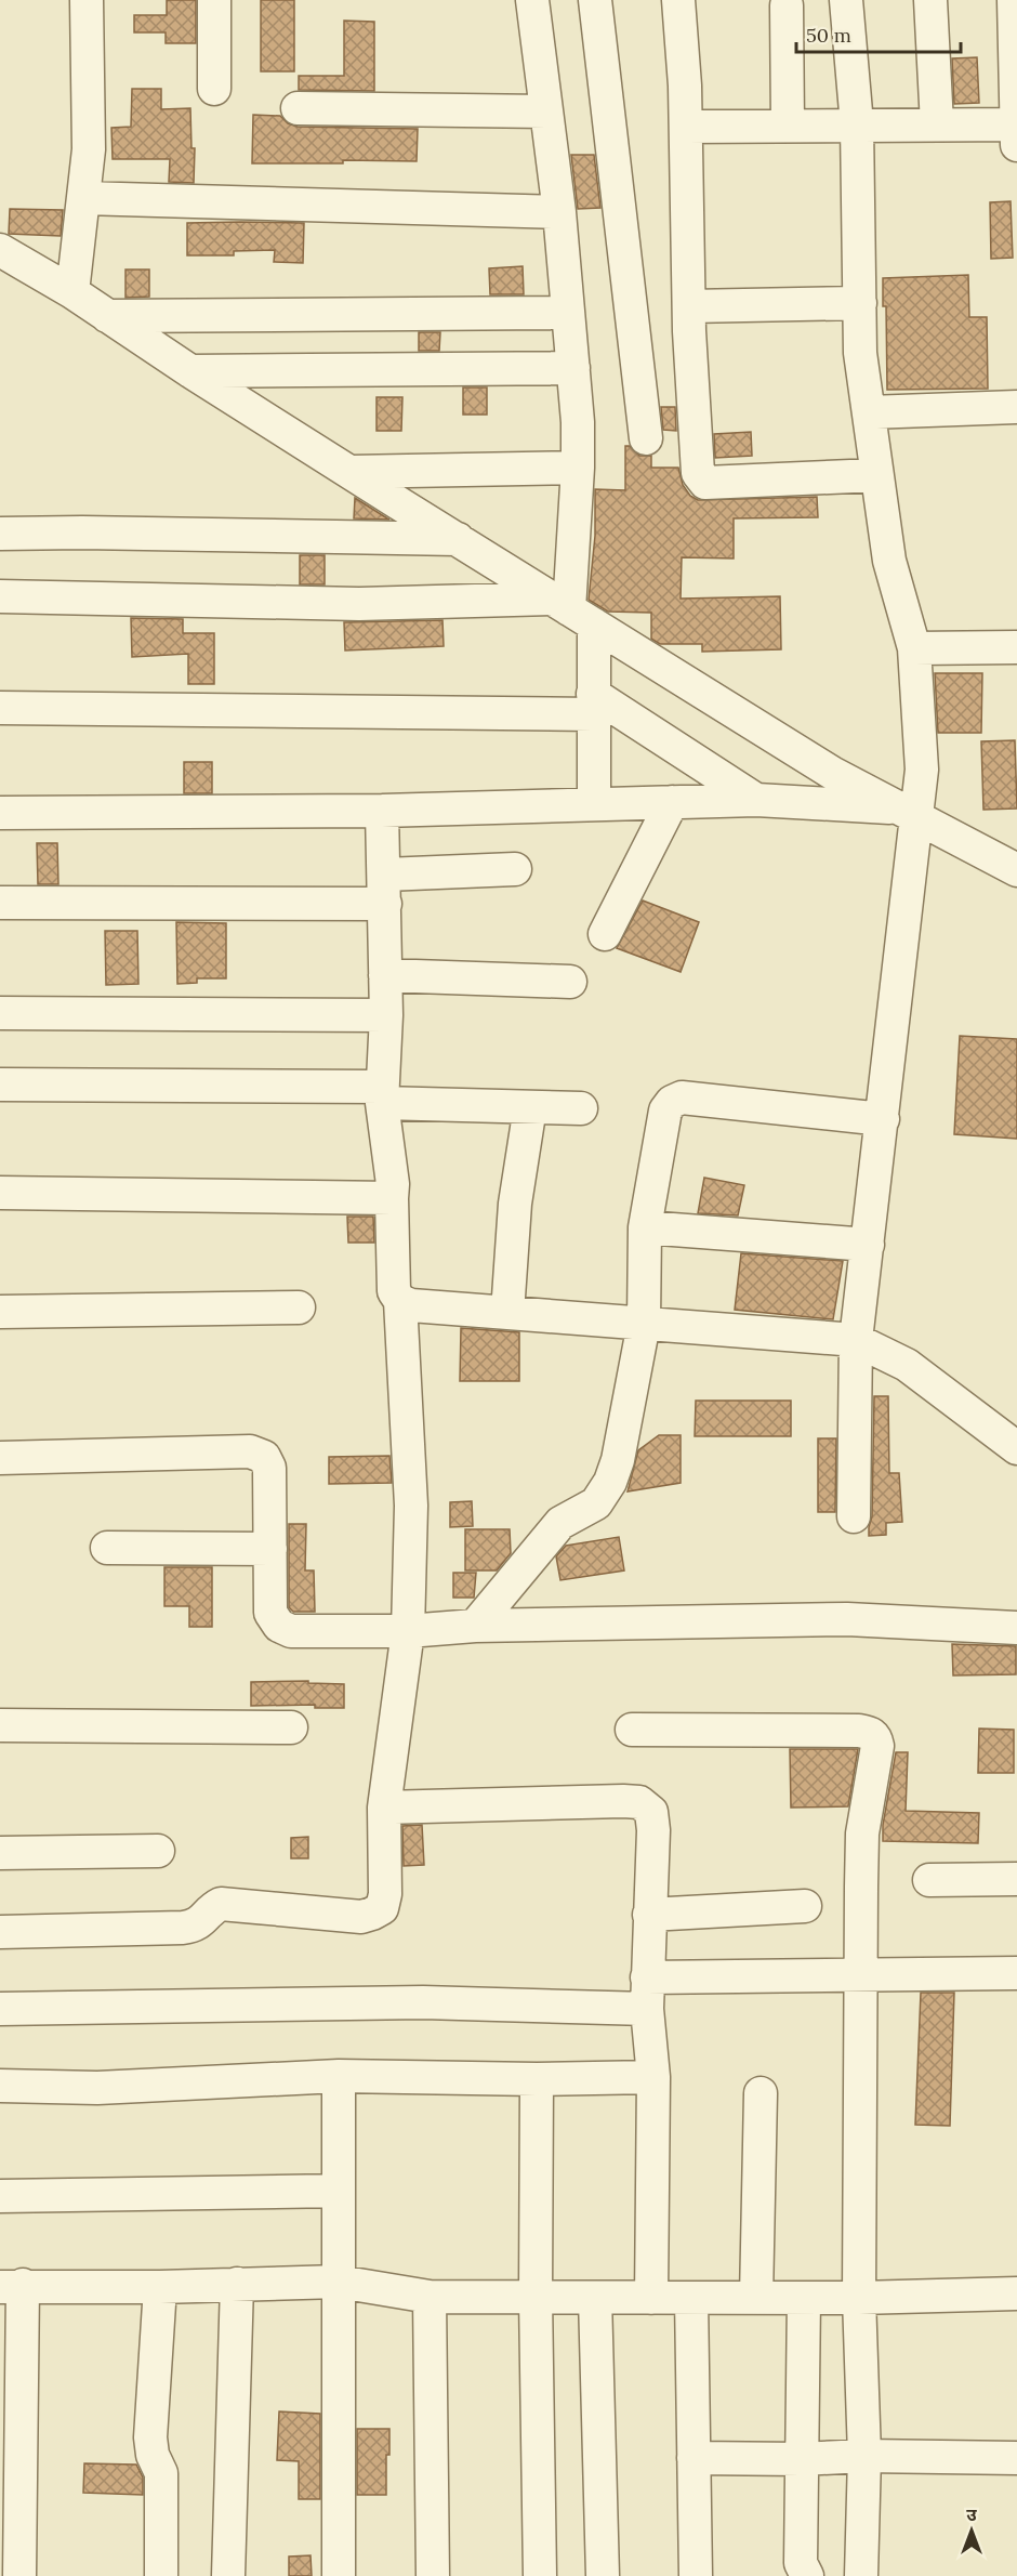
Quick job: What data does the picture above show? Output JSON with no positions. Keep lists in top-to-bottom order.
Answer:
{
  "scale_bar": "50 m",
  "north": "top"
}
